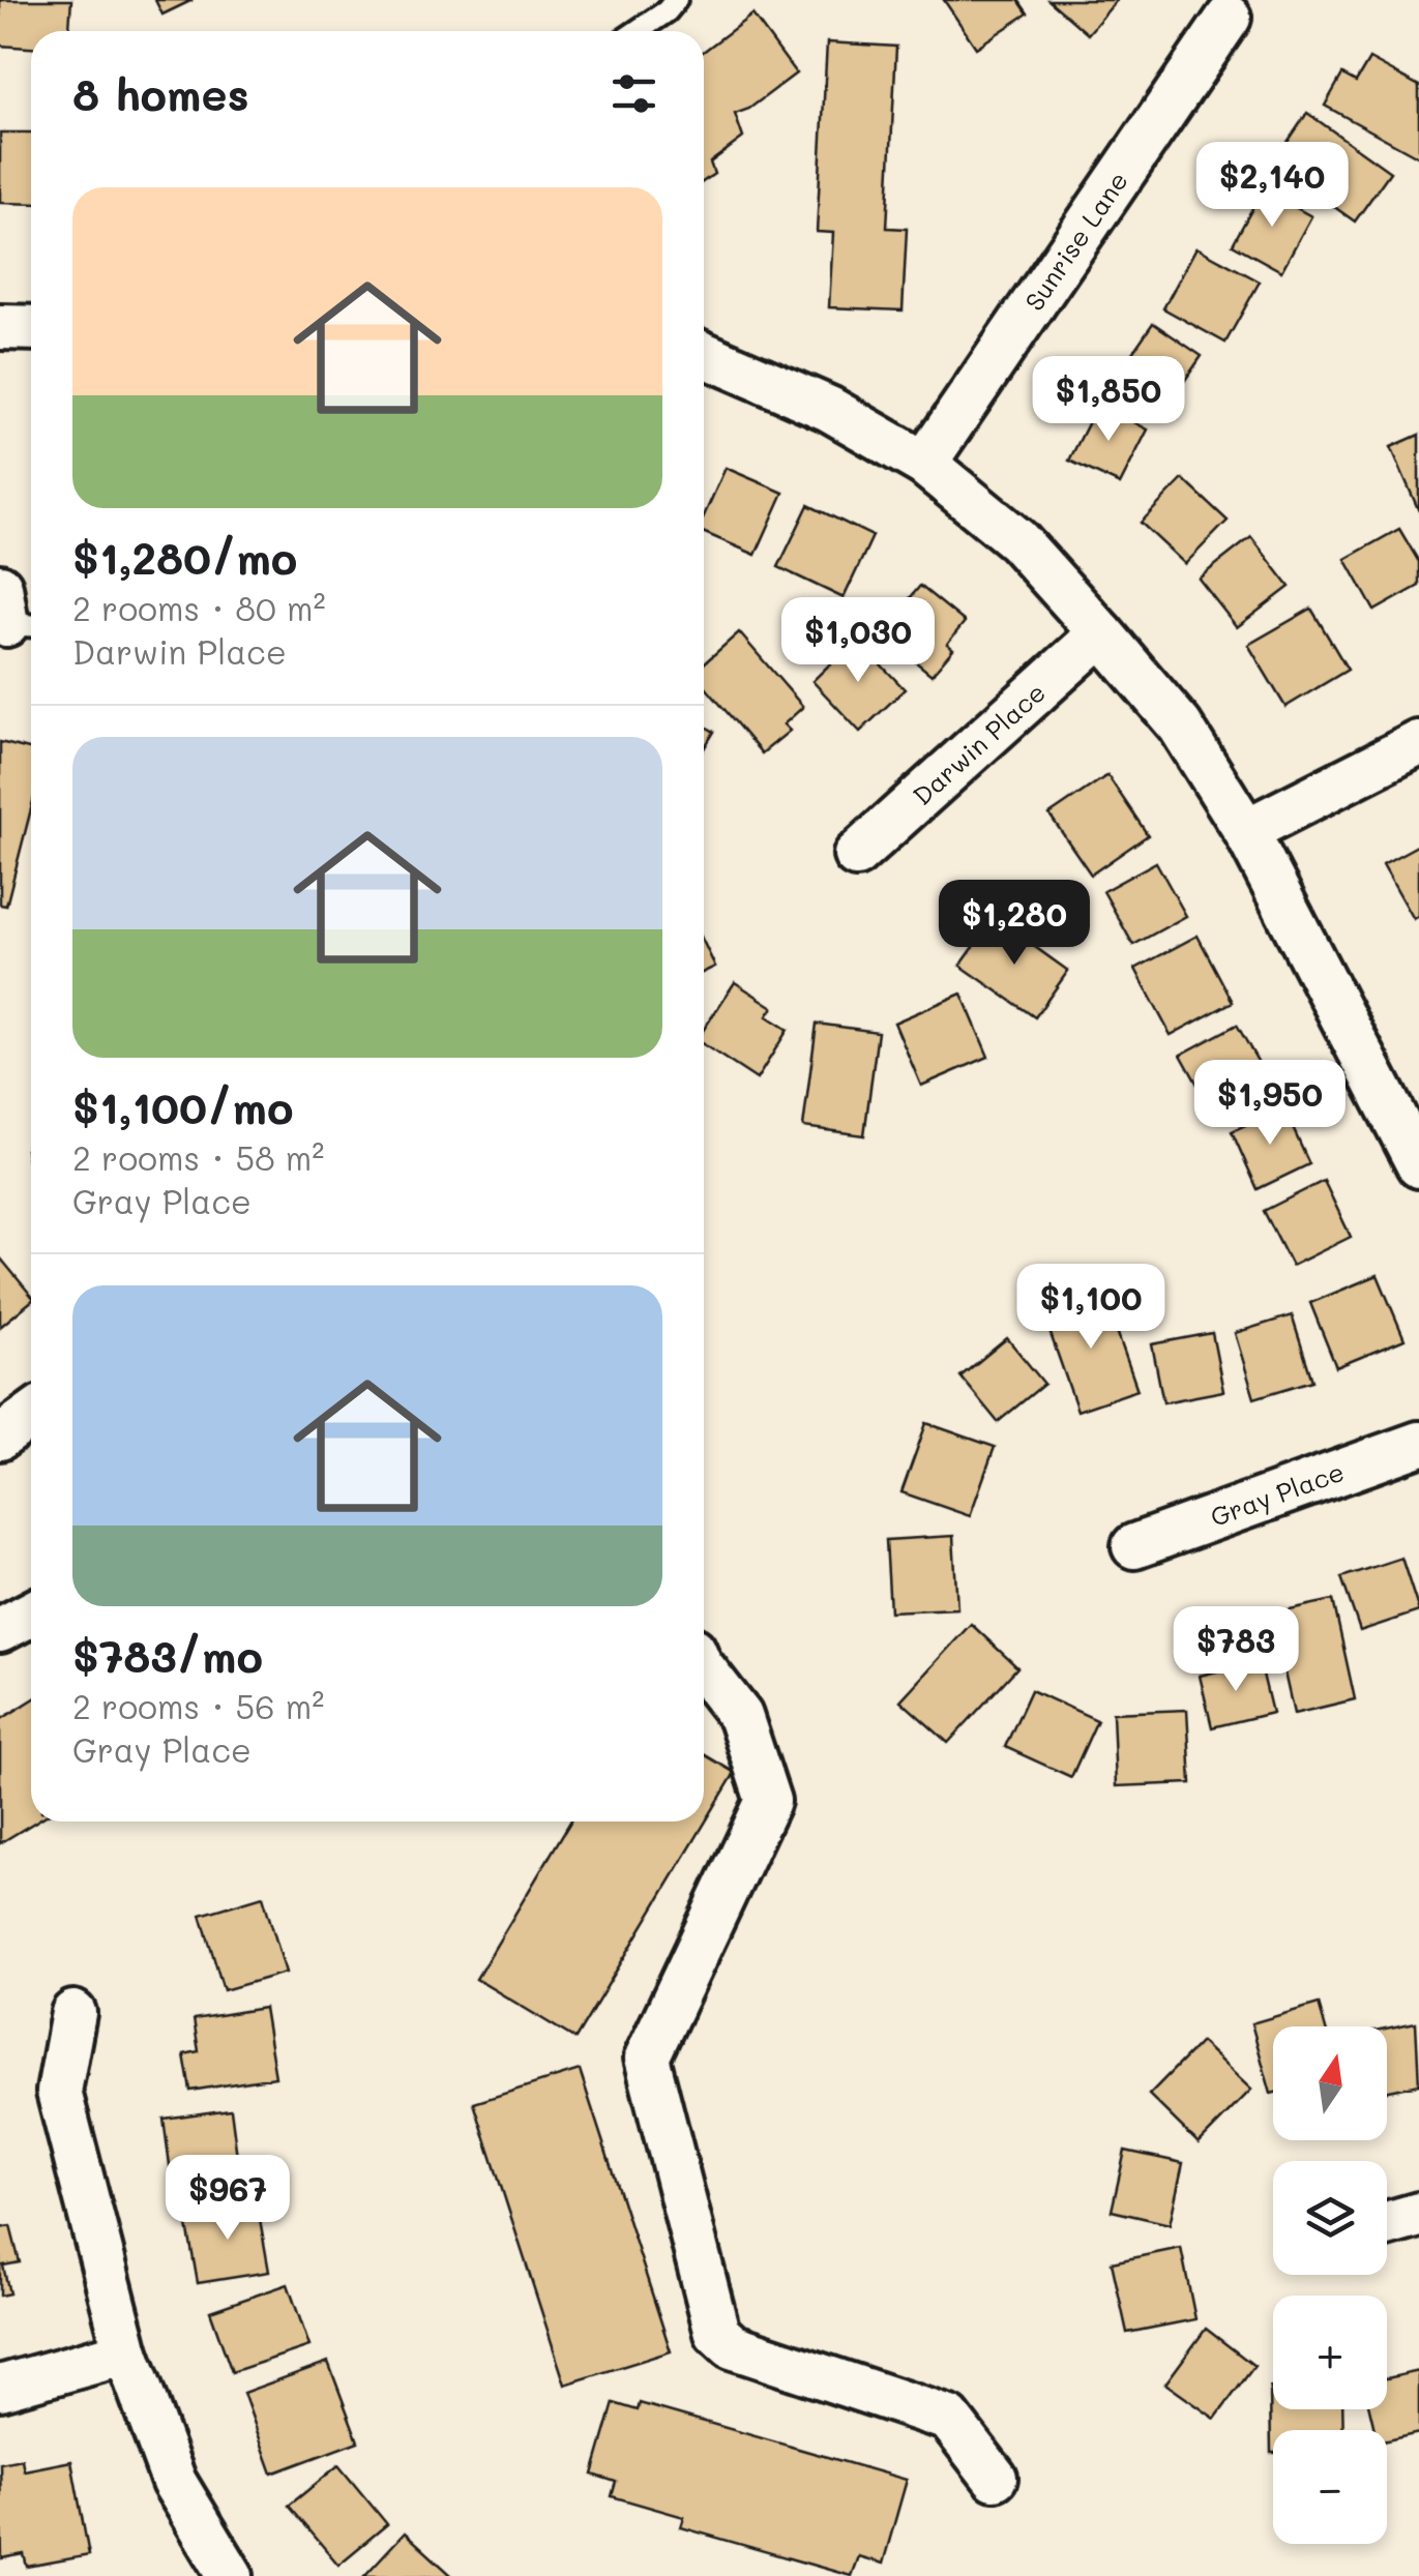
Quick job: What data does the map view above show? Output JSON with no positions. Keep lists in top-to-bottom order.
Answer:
{
  "streets": {
    "street": ["Sunrise Lane", "Darwin Place", "Gray Place"]
  },
  "north": "top",
  "page": {
    "heading": "8 homes",
    "price": [
      "$2,140",
      "$1,850",
      "$1,030",
      "$1,280",
      "$1,950",
      "$1,100",
      "$783",
      "$967"
    ],
    "list": [
      {
        "name": "$1,280/mo",
        "note": "2 rooms · 80 m² · Darwin Place"
      },
      {
        "name": "$1,100/mo",
        "note": "2 rooms · 58 m² · Gray Place"
      },
      {
        "name": "$783/mo",
        "note": "2 rooms · 56 m² · Gray Place"
      }
    ],
    "map_buttons": ["+", "−"]
  }
}
